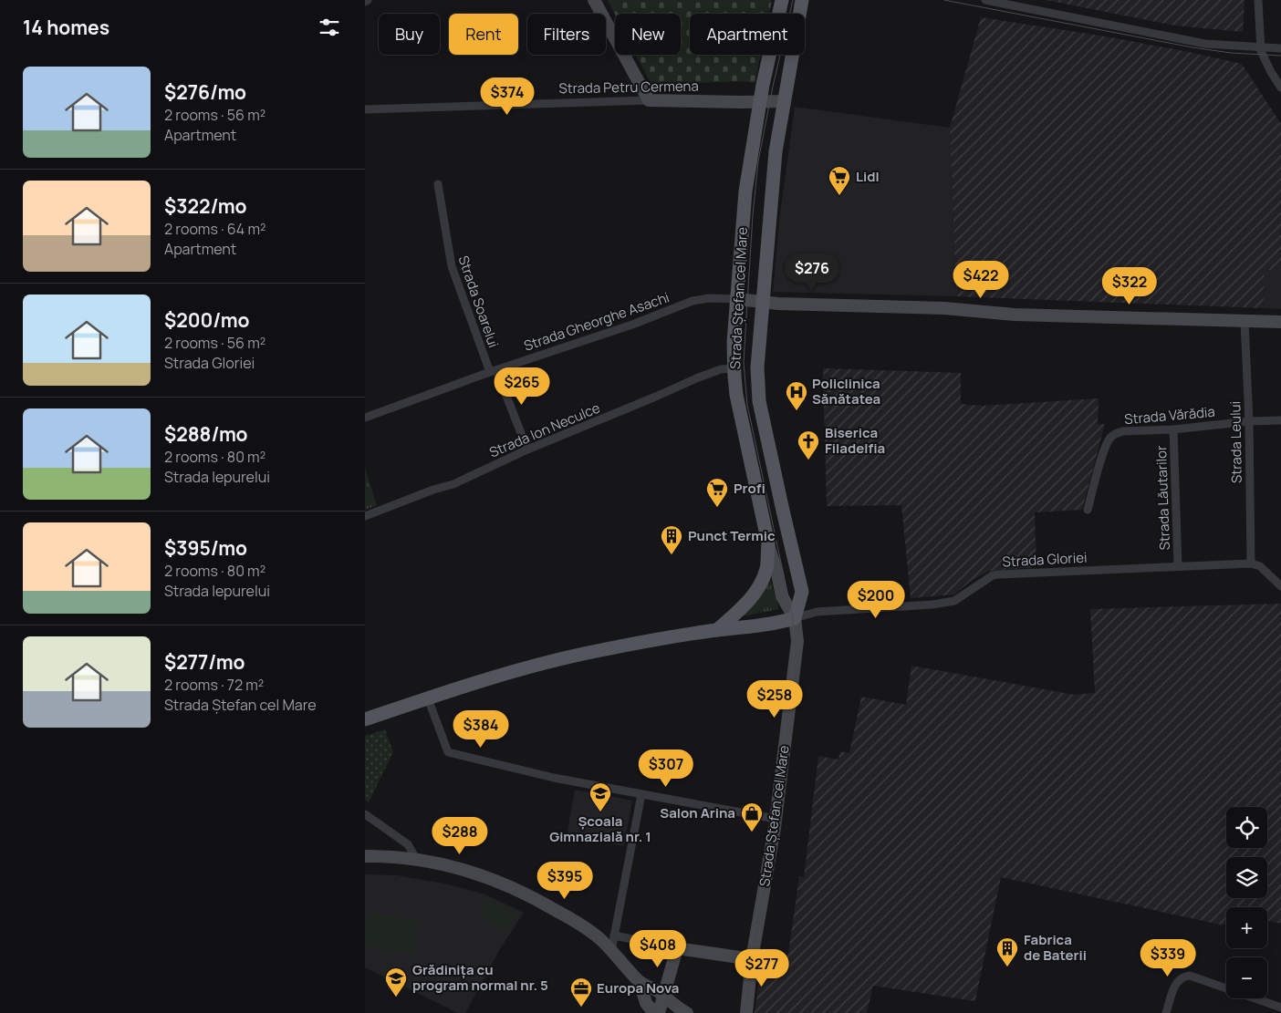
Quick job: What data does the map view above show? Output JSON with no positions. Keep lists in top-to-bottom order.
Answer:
{
  "streets": {
    "main road": ["Strada Ștefan cel Mare"],
    "street": [
      "Strada Petru Cermena",
      "Strada Soarelui",
      "Strada Gheorghe Asachi",
      "Strada Vărădia",
      "Strada Ion Neculce",
      "Strada Leului",
      "Strada Lăutarilor",
      "Strada Gloriei"
    ]
  },
  "crossings": [
    ["Strada Petru Cermena", "Strada Ștefan cel Mare"],
    ["Strada Ștefan cel Mare", "Strada Gheorghe Asachi"],
    ["Strada Ștefan cel Mare", "Strada Ion Neculce"],
    ["Strada Ștefan cel Mare", "Strada Gloriei"],
    ["Strada Soarelui", "Strada Gheorghe Asachi"],
    ["Strada Soarelui", "Strada Ion Neculce"],
    ["Strada Vărădia", "Strada Leului"],
    ["Strada Vărădia", "Strada Lăutarilor"],
    ["Strada Leului", "Strada Gloriei"],
    ["Strada Lăutarilor", "Strada Gloriei"]
  ],
  "places": {
    "supermarket": ["Lidl", "Profi"],
    "hospital": ["Policlinica Sănătatea"],
    "church": ["Biserica Filadelfia"],
    "building": ["Punct Termic", "Fabrica de Baterii"],
    "school or university": ["Școala Gimnazială nr. 1", "Grădinița cu program normal nr. 5"],
    "shop": ["Salon Arina"],
    "office": ["Europa Nova"]
  },
  "page": {
    "heading": "14 homes",
    "chip": [
      "Buy",
      "Rent",
      "Filters",
      "New",
      "Apartment"
    ],
    "list": [
      {
        "name": "$276/mo",
        "note": "2 rooms · 56 m² · Apartment"
      },
      {
        "name": "$322/mo",
        "note": "2 rooms · 64 m² · Apartment"
      },
      {
        "name": "$200/mo",
        "note": "2 rooms · 56 m² · Strada Gloriei"
      },
      {
        "name": "$288/mo",
        "note": "2 rooms · 80 m² · Strada Iepurelui"
      },
      {
        "name": "$395/mo",
        "note": "2 rooms · 80 m² · Strada Iepurelui"
      },
      {
        "name": "$277/mo",
        "note": "2 rooms · 72 m² · Strada Ștefan cel Mare"
      }
    ],
    "price": [
      "$374",
      "$276",
      "$422",
      "$322",
      "$265",
      "$200",
      "$258",
      "$384",
      "$307",
      "$288",
      "$395",
      "$408",
      "$339",
      "$277"
    ],
    "map_buttons": ["+", "−"]
  }
}
